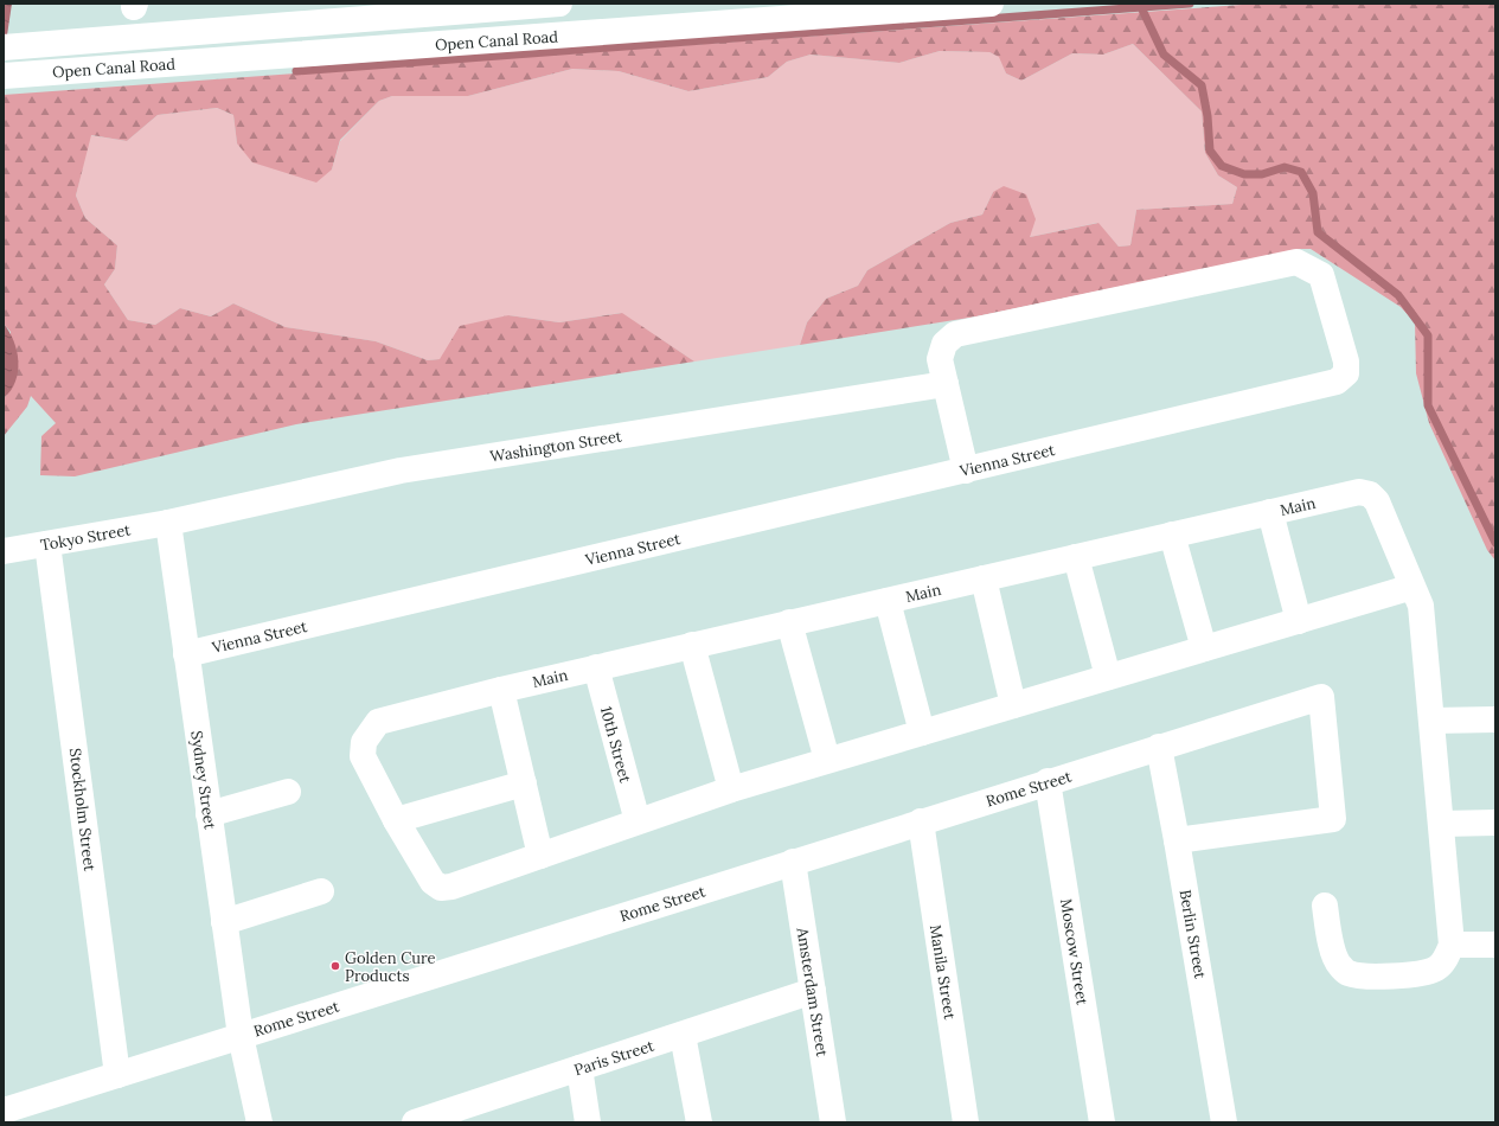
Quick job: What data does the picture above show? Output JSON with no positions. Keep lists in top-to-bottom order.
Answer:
{
  "streets": {
    "street": [
      "Open Canal Road",
      "Washington Street",
      "Vienna Street",
      "Main",
      "Tokyo Street",
      "10th Street",
      "Sydney Street",
      "Rome Street",
      "Stockholm Street",
      "Berlin Street",
      "Moscow Street",
      "Manila Street",
      "Amsterdam Street",
      "Paris Street"
    ]
  },
  "crossings": [
    ["Washington Street", "Vienna Street"],
    ["Washington Street", "Tokyo Street"],
    ["Washington Street", "Sydney Street"],
    ["Vienna Street", "Sydney Street"],
    ["Main", "10th Street"],
    ["Tokyo Street", "Sydney Street"],
    ["Tokyo Street", "Stockholm Street"],
    ["Sydney Street", "Rome Street"],
    ["Rome Street", "Stockholm Street"],
    ["Rome Street", "Berlin Street"],
    ["Rome Street", "Moscow Street"],
    ["Rome Street", "Manila Street"],
    ["Rome Street", "Amsterdam Street"],
    ["Amsterdam Street", "Paris Street"]
  ],
  "places": ["Golden Cure Products"]
}
